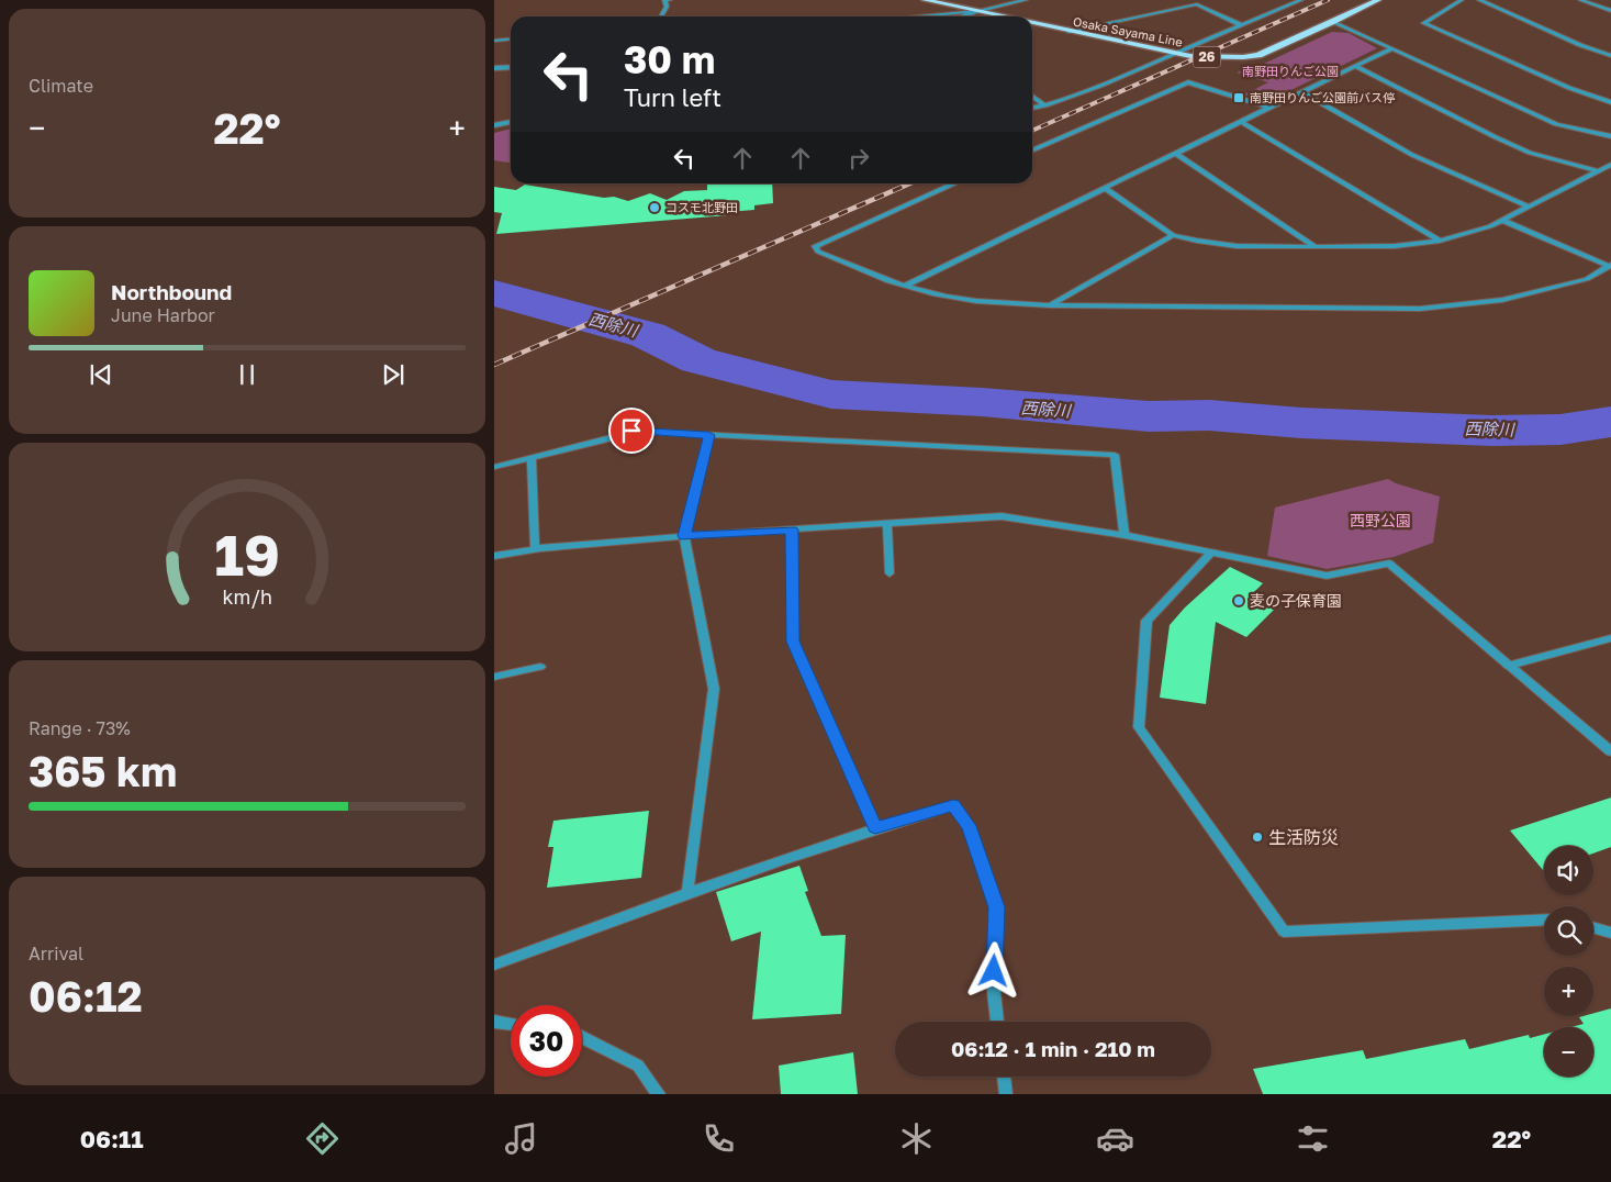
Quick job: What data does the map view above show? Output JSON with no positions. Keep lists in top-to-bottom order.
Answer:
{
  "streets": {
    "main road": ["Osaka Sayama Line", "26"]
  },
  "water": ["西除川"],
  "parks": ["南野田りんご公園", "西野公園"],
  "places": {
    "transit": ["南野田りんご公園前バス停"],
    "other": ["コスモ北野田", "麦の子保育園", "生活防災"]
  },
  "page": {
    "tile": [
      "Climate",
      ["Range · 73%", "365 km"],
      ["Arrival", "06:12"]
    ],
    "turn": ["30 m", "Turn left"],
    "heat": ["−", "22°", "+"],
    "song": ["Northbound", "June Harbor"],
    "map_buttons": ["+", "−"],
    "limit": "30",
    "trip": "06:12 · 1 min · 210 m",
    "tabs": ["06:11", "22°"],
    "gauge": ["19", "km/h"]
  }
}
